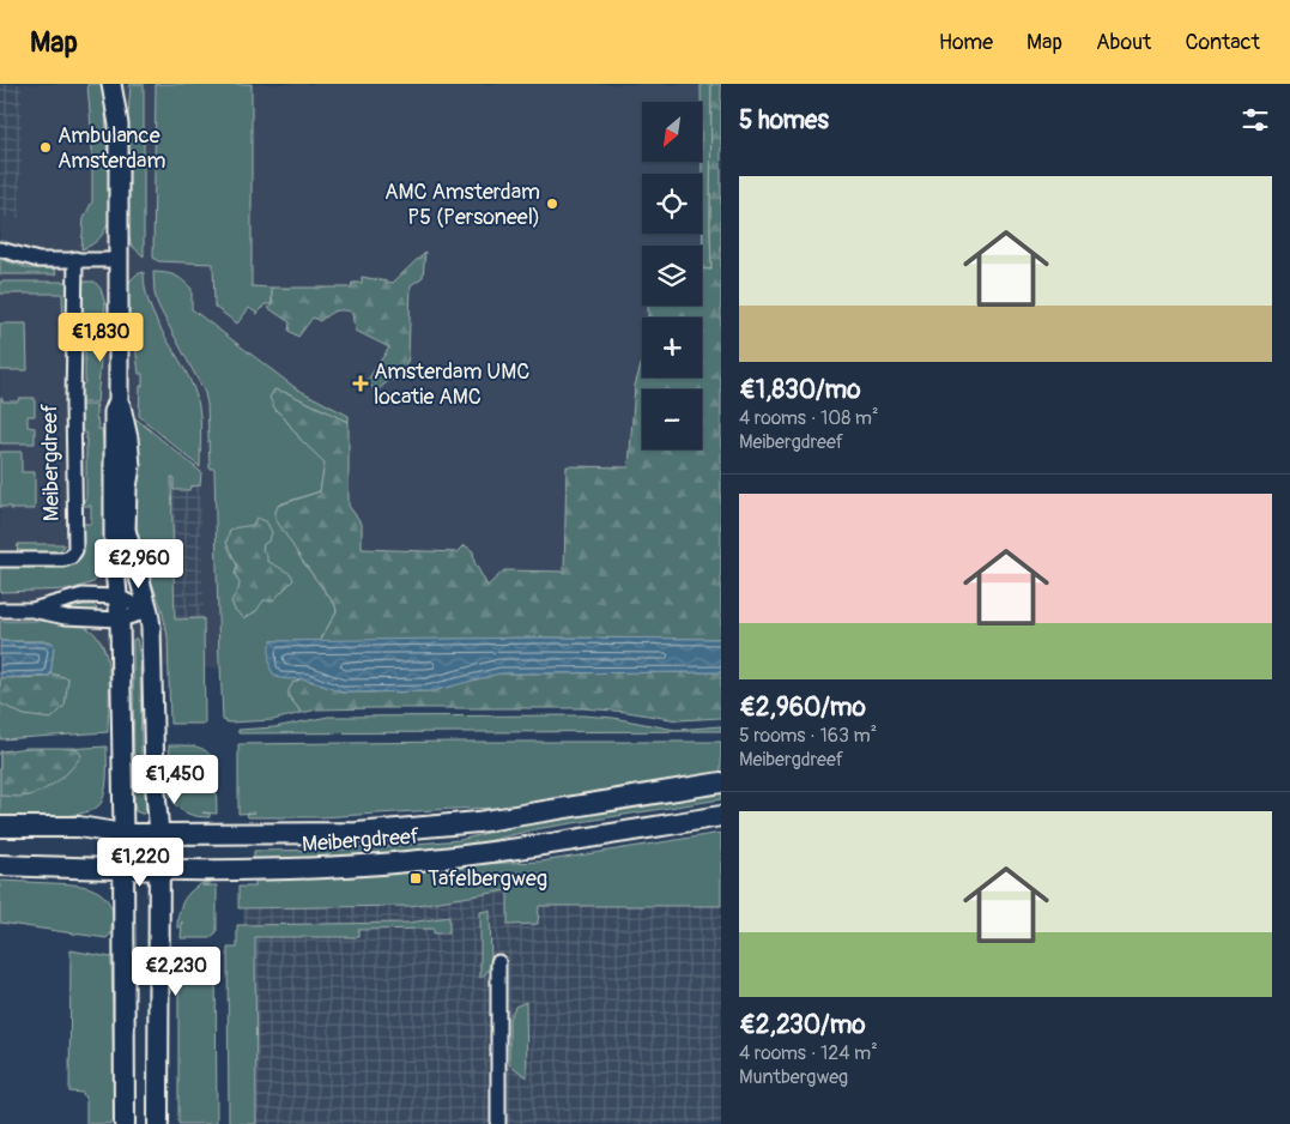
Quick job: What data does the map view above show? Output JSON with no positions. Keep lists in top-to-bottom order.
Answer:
{
  "streets": {
    "main road": ["Meibergdreef"]
  },
  "places": {
    "other": ["Ambulance Amsterdam", "AMC Amsterdam P5 (Personeel)"],
    "health": ["Amsterdam UMC locatie AMC"],
    "transit": ["Tafelbergweg"]
  },
  "north": "bottom left",
  "page": {
    "header": "Map",
    "nav": [
      "Home",
      "Map",
      "About",
      "Contact"
    ],
    "heading": "5 homes",
    "map_buttons": ["+", "−"],
    "list": [
      {
        "name": "€1,830/mo",
        "note": "4 rooms · 108 m² · Meibergdreef"
      },
      {
        "name": "€2,960/mo",
        "note": "5 rooms · 163 m² · Meibergdreef"
      },
      {
        "name": "€2,230/mo",
        "note": "4 rooms · 124 m² · Muntbergweg"
      }
    ],
    "price": [
      "€1,830",
      "€2,960",
      "€1,450",
      "€1,220",
      "€2,230"
    ]
  }
}
